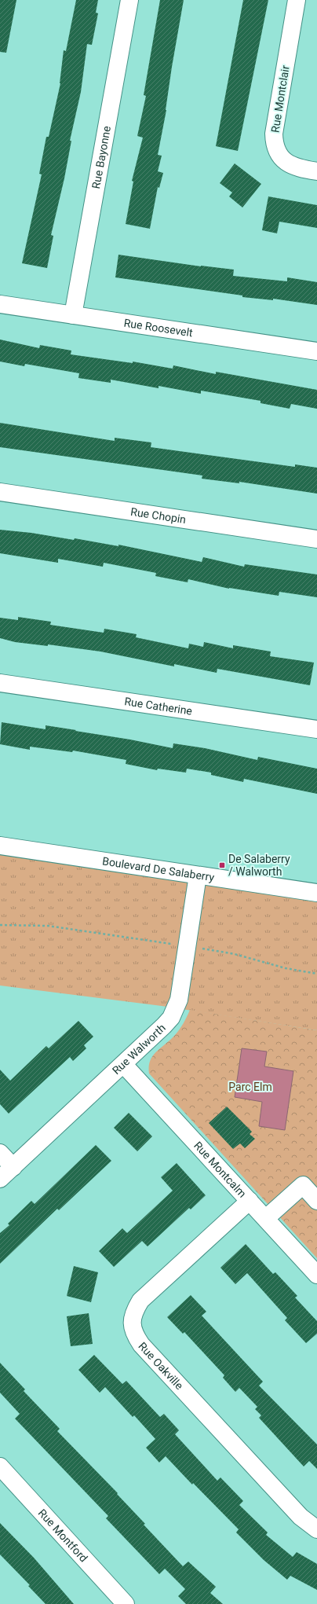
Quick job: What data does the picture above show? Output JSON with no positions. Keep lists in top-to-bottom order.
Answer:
{
  "streets": {
    "street": [
      "Rue Montclair",
      "Rue Bayonne",
      "Rue Roosevelt",
      "Rue Chopin",
      "Rue Catherine",
      "Boulevard De Salaberry",
      "Rue Walworth",
      "Rue Montcalm",
      "Rue Oakville",
      "Rue Montford"
    ]
  },
  "crossings": [
    ["Rue Bayonne", "Rue Roosevelt"],
    ["Boulevard De Salaberry", "Rue Walworth"],
    ["Rue Walworth", "Rue Montcalm"],
    ["Rue Montcalm", "Rue Oakville"]
  ],
  "parks": ["Parc Elm"],
  "places": {
    "transit": ["De Salaberry / Walworth"]
  }
}
